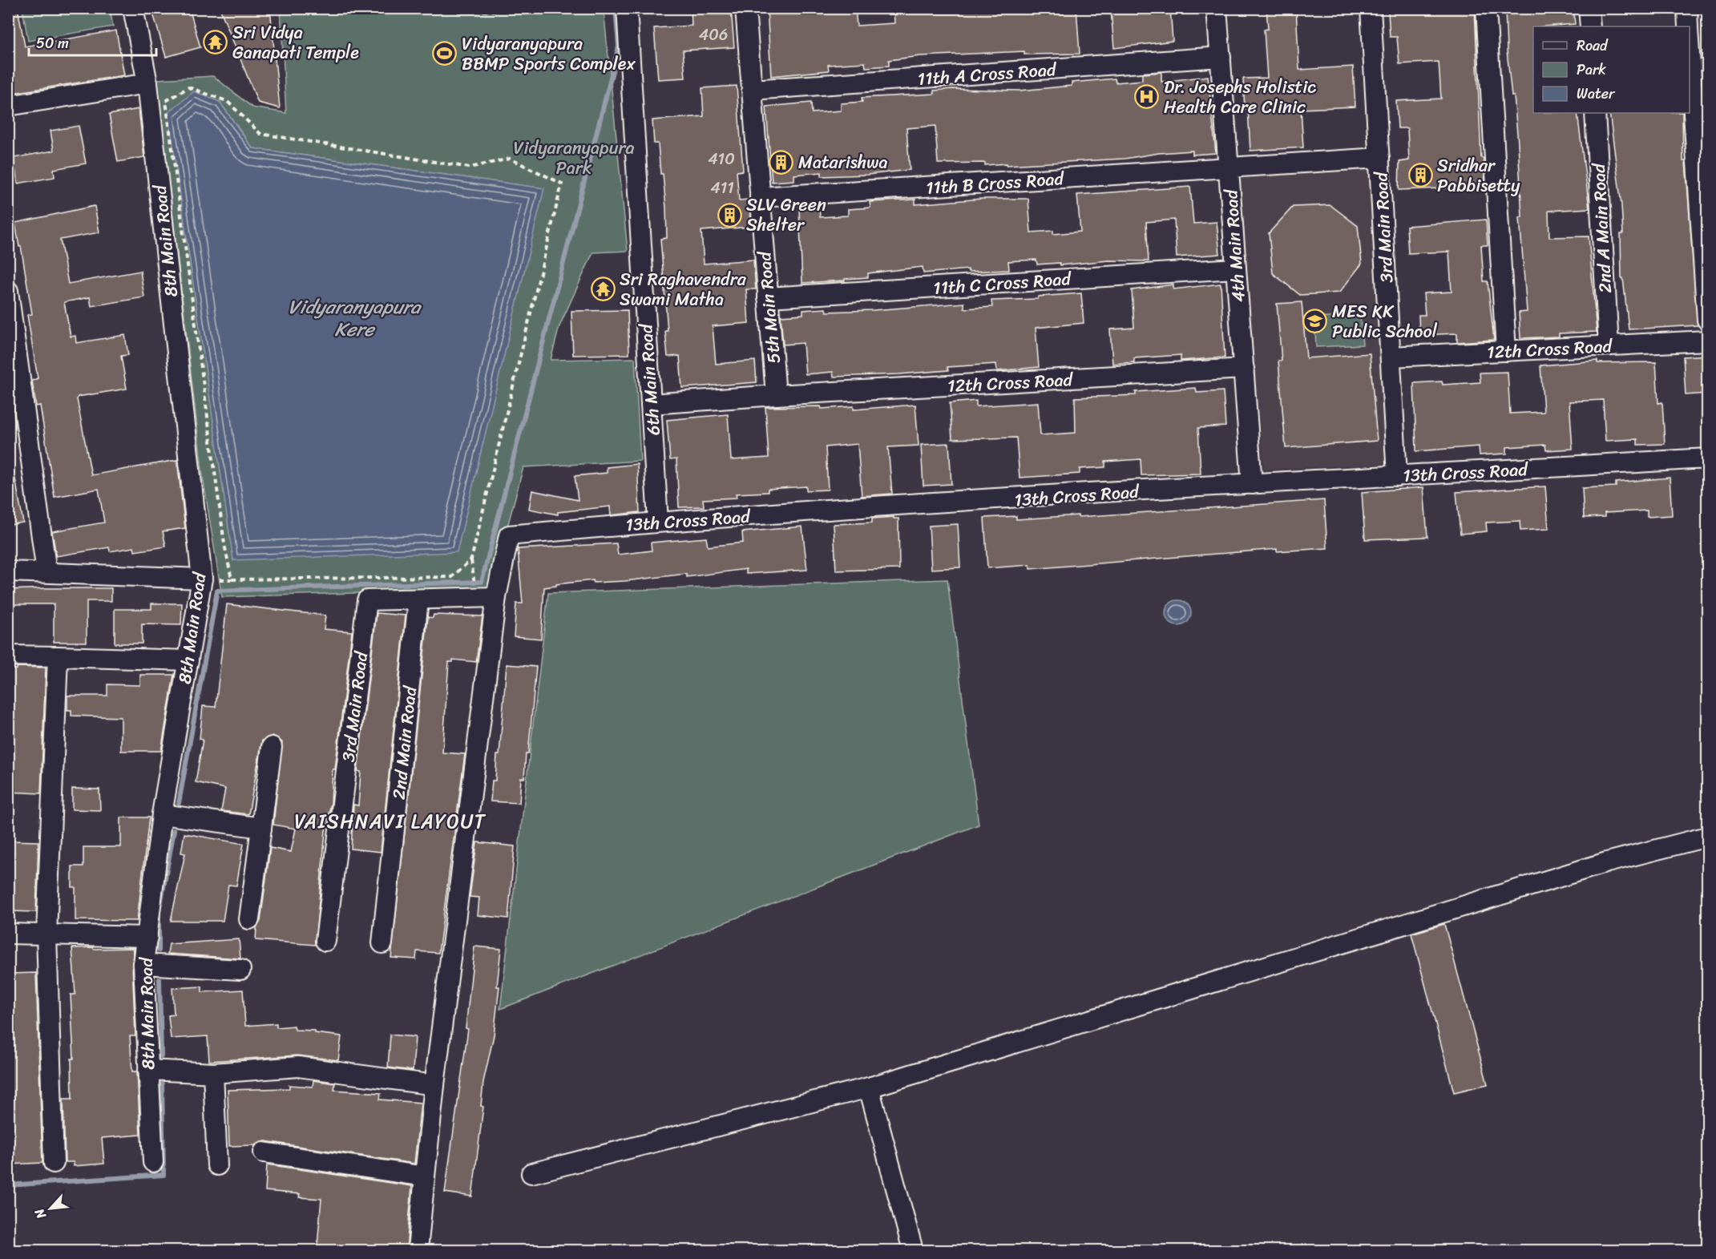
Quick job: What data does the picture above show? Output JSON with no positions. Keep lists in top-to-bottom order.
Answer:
{
  "streets": {
    "street": [
      "11th A Cross Road",
      "11th B Cross Road",
      "3rd Main Road",
      "2nd A Main Road",
      "8th Main Road",
      "4th Main Road",
      "11th C Cross Road",
      "5th Main Road",
      "12th Cross Road",
      "6th Main Road",
      "13th Cross Road",
      "2nd Main Road"
    ]
  },
  "crossings": [
    ["11th A Cross Road", "4th Main Road"],
    ["11th A Cross Road", "5th Main Road"],
    ["11th B Cross Road", "3rd Main Road"],
    ["11th B Cross Road", "4th Main Road"],
    ["11th B Cross Road", "5th Main Road"],
    ["3rd Main Road", "12th Cross Road"],
    ["3rd Main Road", "13th Cross Road"],
    ["3rd Main Road", "2nd Main Road"],
    ["2nd A Main Road", "12th Cross Road"],
    ["4th Main Road", "11th C Cross Road"],
    ["4th Main Road", "12th Cross Road"],
    ["4th Main Road", "13th Cross Road"],
    ["11th C Cross Road", "5th Main Road"],
    ["5th Main Road", "12th Cross Road"],
    ["6th Main Road", "13th Cross Road"]
  ],
  "districts": ["VAISHNAVI LAYOUT"],
  "water": ["Vidyaranyapura Kere"],
  "parks": ["Vidyaranyapura Park"],
  "places": {
    "temple": ["Sri Vidya Ganapati Temple", "Sri Raghavendra Swami Matha"],
    "sports": ["Vidyaranyapura BBMP Sports Complex"],
    "hospital": ["Dr. Josephs Holistic Health Care Clinic"],
    "building": ["Matarishwa", "Sridhar Pabbisetty", "SLV Green Shelter"],
    "school or university": ["MES KK Public School"]
  },
  "house_numbers": ["406", "410", "411"],
  "legend": ["Road", "Park", "Water"],
  "scale_bar": "50 m",
  "north": "bottom left"
}
